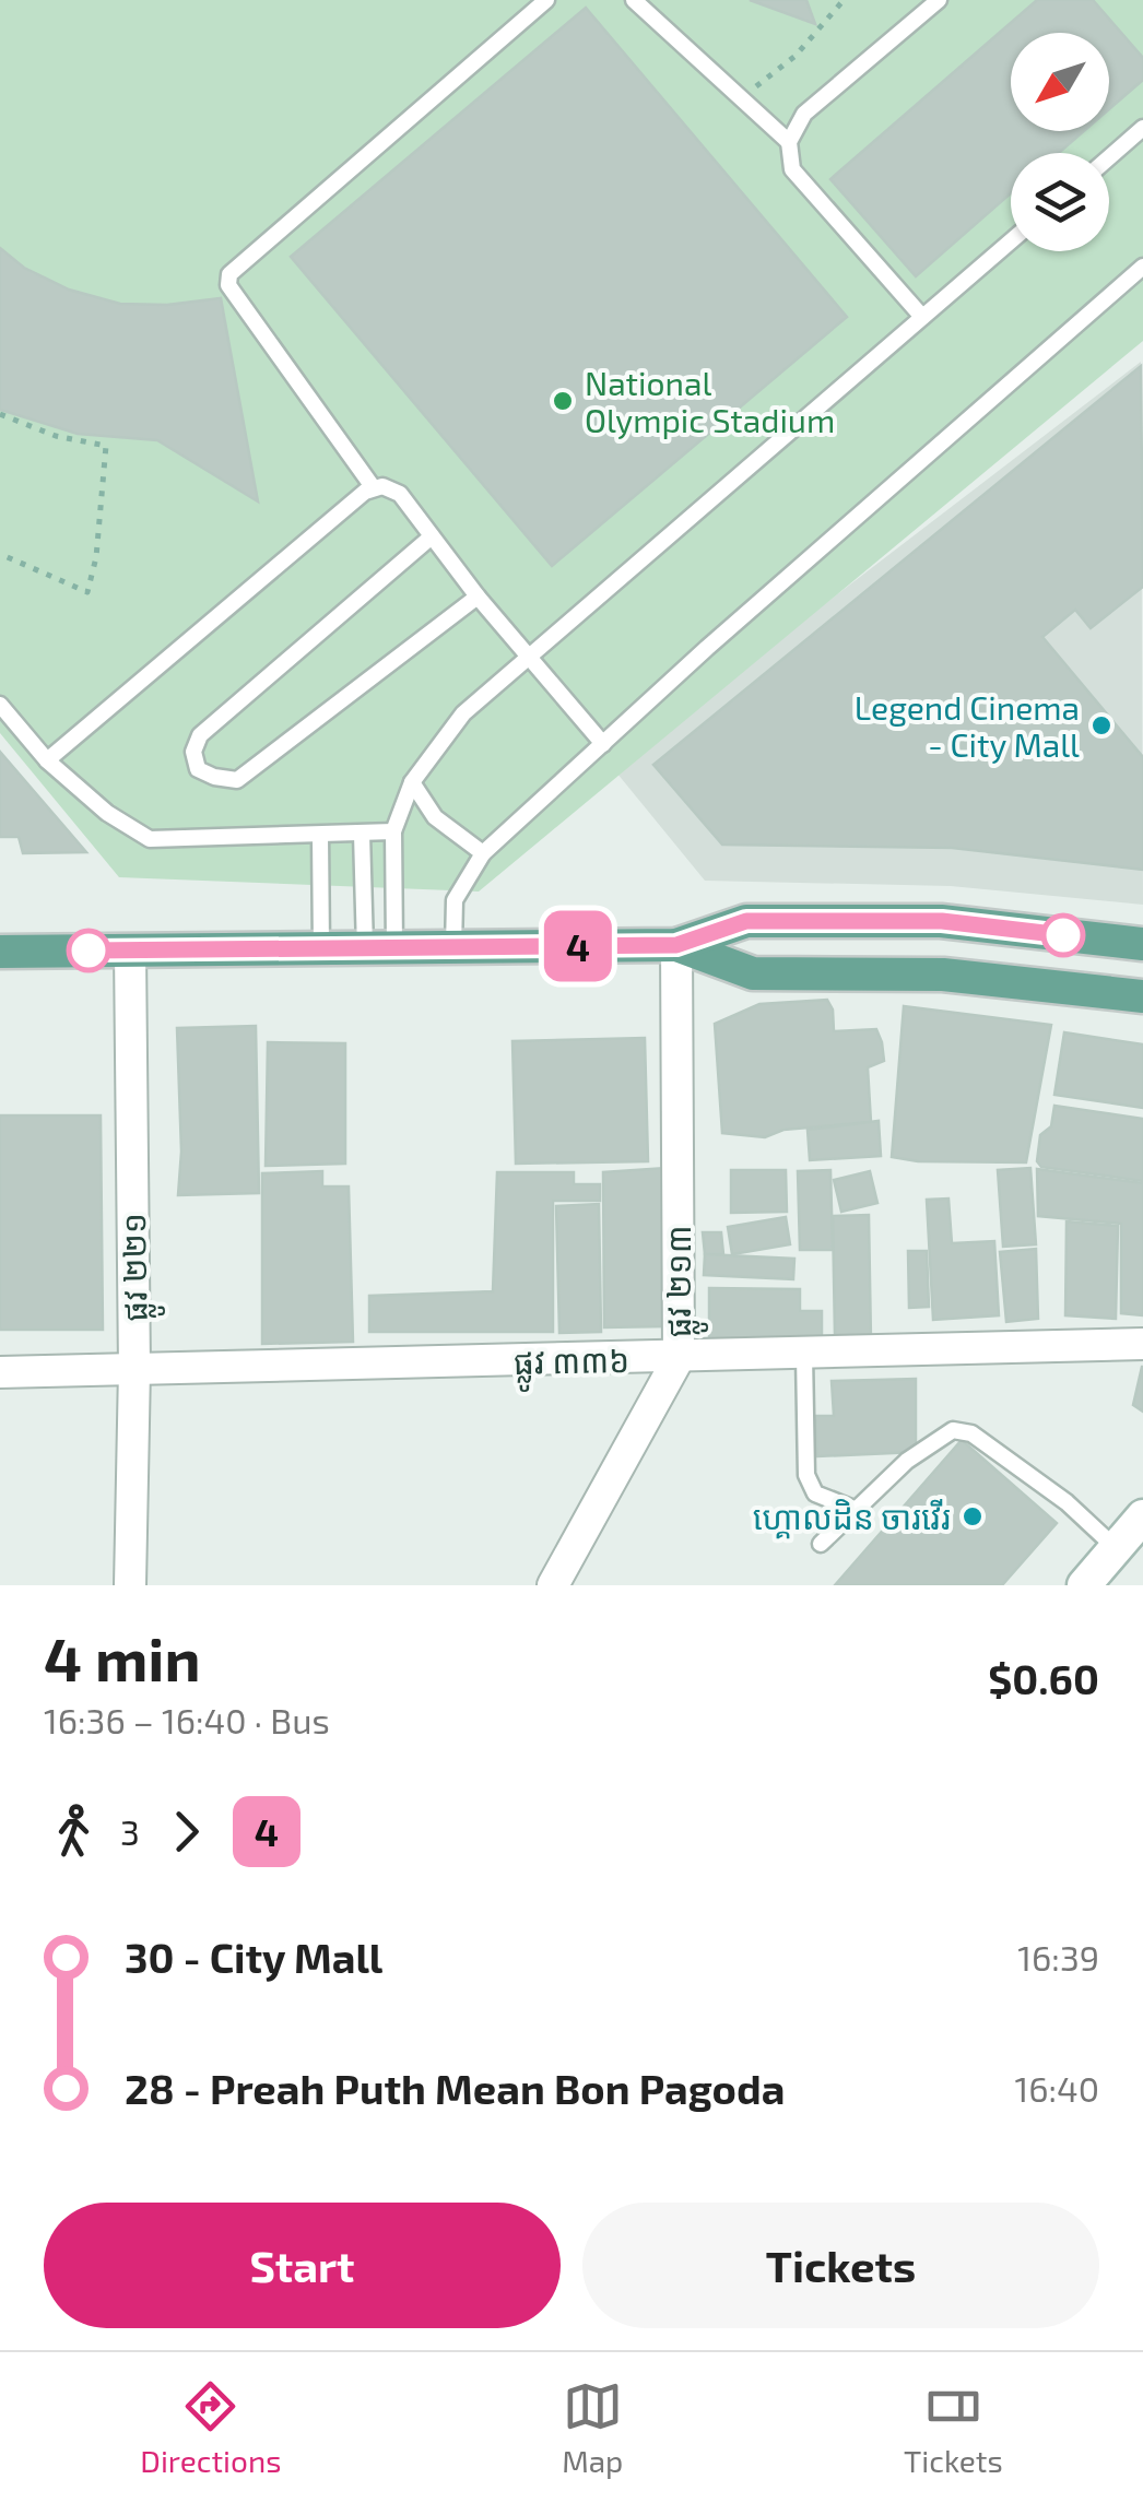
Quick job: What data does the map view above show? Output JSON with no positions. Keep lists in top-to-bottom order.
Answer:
{
  "streets": {
    "street": ["ផ្លូវ ២២១", "ផ្លូវ ២១៣", "ផ្លូវ ៣៣៦"]
  },
  "crossings": [
    ["ផ្លូវ ២២១", "ផ្លូវ ៣៣៦"],
    ["ផ្លូវ ២១៣", "ផ្លូវ ៣៣៦"]
  ],
  "places": ["National Olympic Stadium", "Legend Cinema - City Mall", "ហ្គោលដិន ចារវើរ"],
  "lines": ["bus line 4"],
  "north": "bottom left",
  "page": {
    "on_map": "4",
    "heading": ["4 min", "16:36 – 16:40 · Bus", "$0.60"],
    "legs": ["3", "4"],
    "list": [
      {
        "name": "30 - City Mall",
        "value": "16:39"
      },
      {
        "name": "28 - Preah Puth Mean Bon Pagoda",
        "value": "16:40"
      }
    ],
    "buttons": ["Start", "Tickets"],
    "tabs": ["Directions", "Map", "Tickets"]
  }
}
